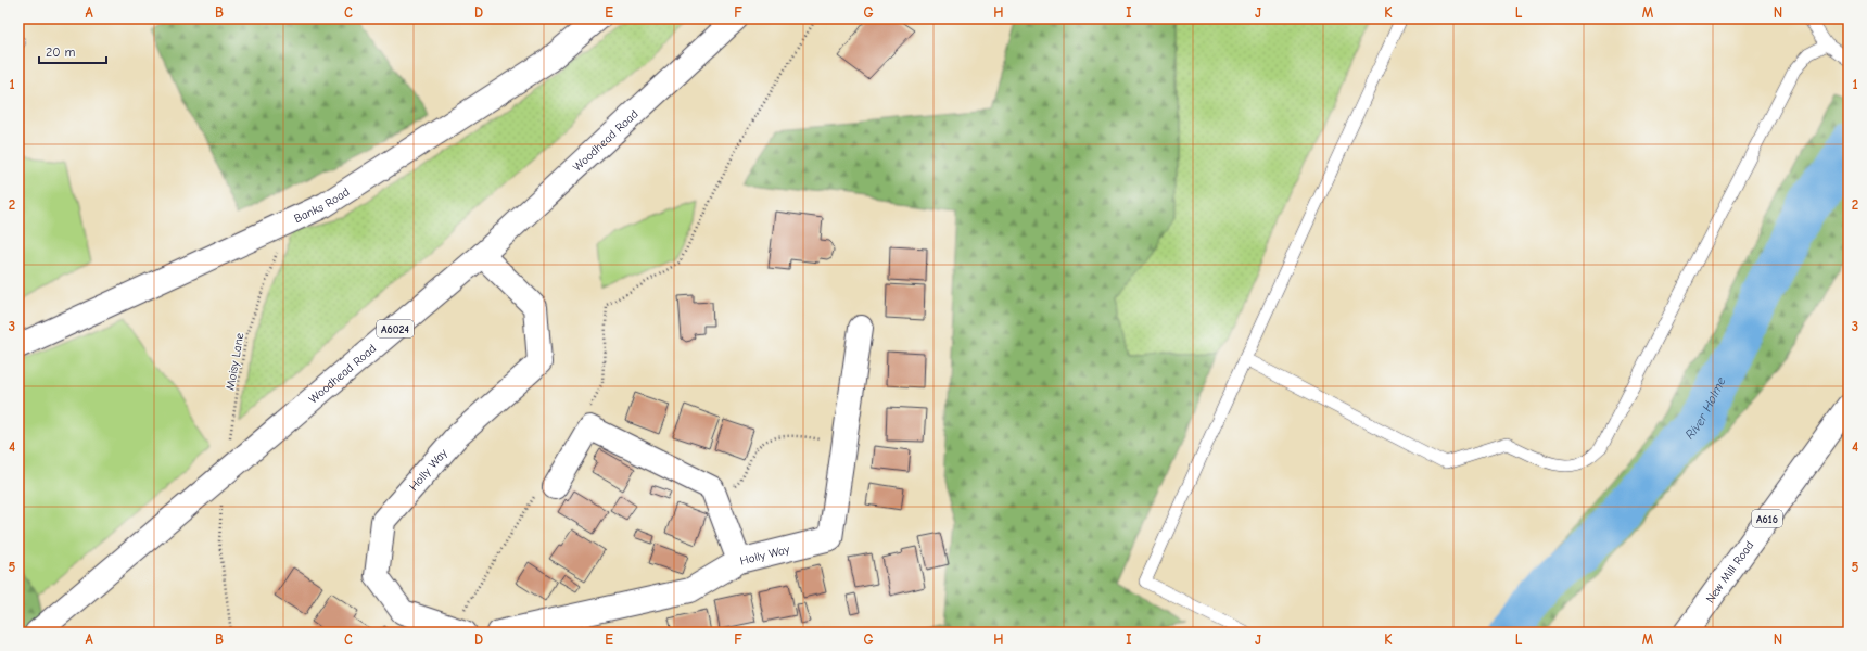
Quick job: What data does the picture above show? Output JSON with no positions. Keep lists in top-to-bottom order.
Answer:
{
  "streets": {
    "street": [
      "Woodhead Road",
      "Banks Road",
      "A6024",
      "Holly Way",
      "A616",
      "New Mill Road"
    ],
    "path": ["Moisy Lane"]
  },
  "crossings": [
    ["Woodhead Road", "Holly Way"],
    ["Banks Road", "Moisy Lane"]
  ],
  "water": ["River Holme"],
  "scale_bar": "20 m",
  "grid": {
    "columns": [
      "A",
      "B",
      "C",
      "D",
      "E",
      "F",
      "G",
      "H",
      "I",
      "J",
      "K",
      "L",
      "M",
      "N"
    ],
    "rows": [
      "1",
      "2",
      "3",
      "4",
      "5"
    ]
  }
}
